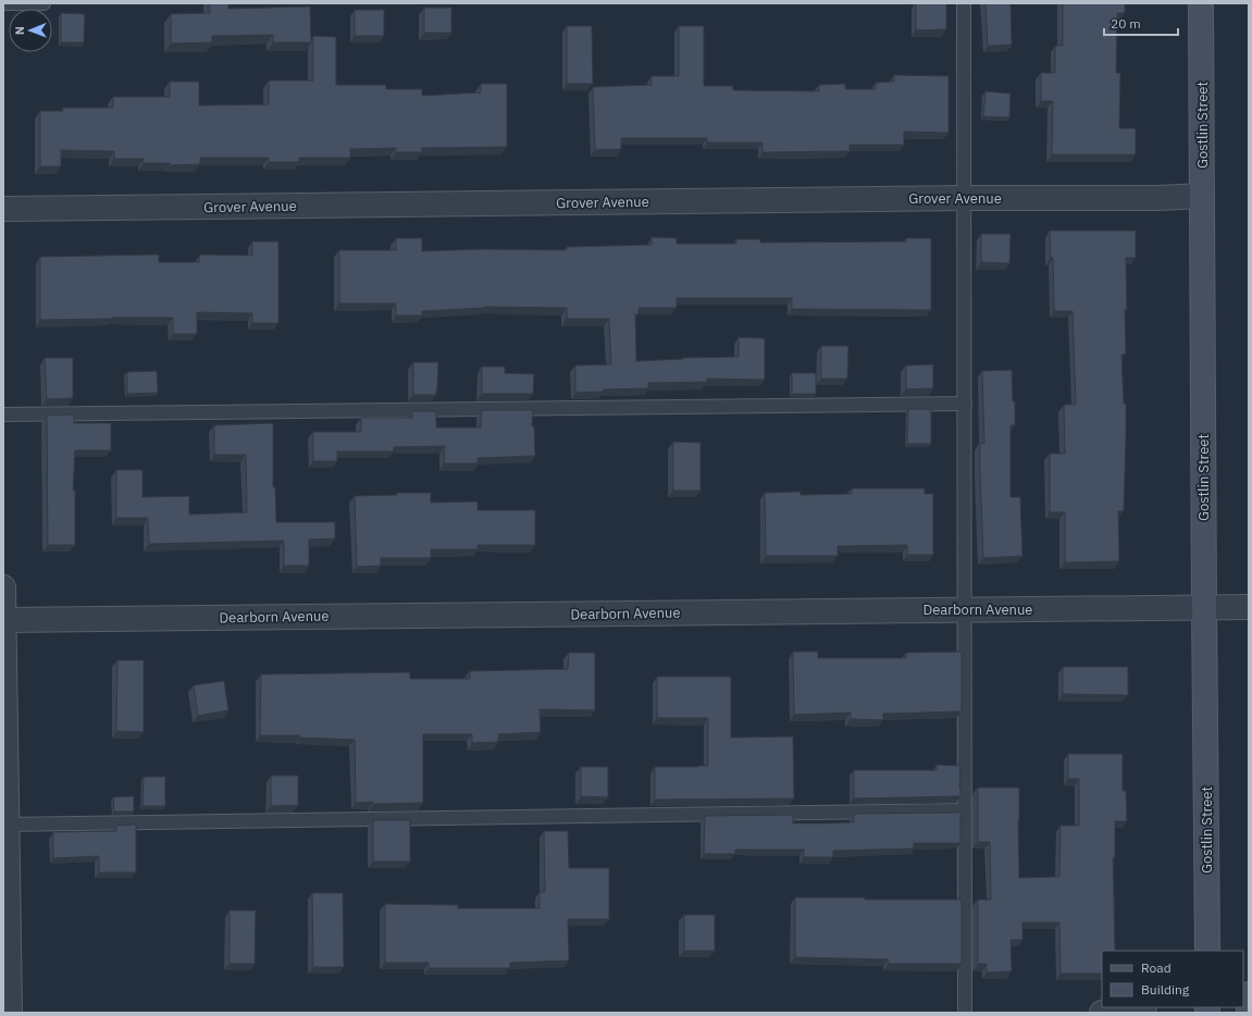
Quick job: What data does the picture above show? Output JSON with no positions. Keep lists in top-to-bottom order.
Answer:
{
  "streets": {
    "main road": ["Gostlin Street"],
    "street": ["Grover Avenue", "Dearborn Avenue"]
  },
  "crossings": [
    ["Gostlin Street", "Grover Avenue"],
    ["Gostlin Street", "Dearborn Avenue"]
  ],
  "legend": ["Road", "Building"],
  "scale_bar": "20 m",
  "north": "left"
}
